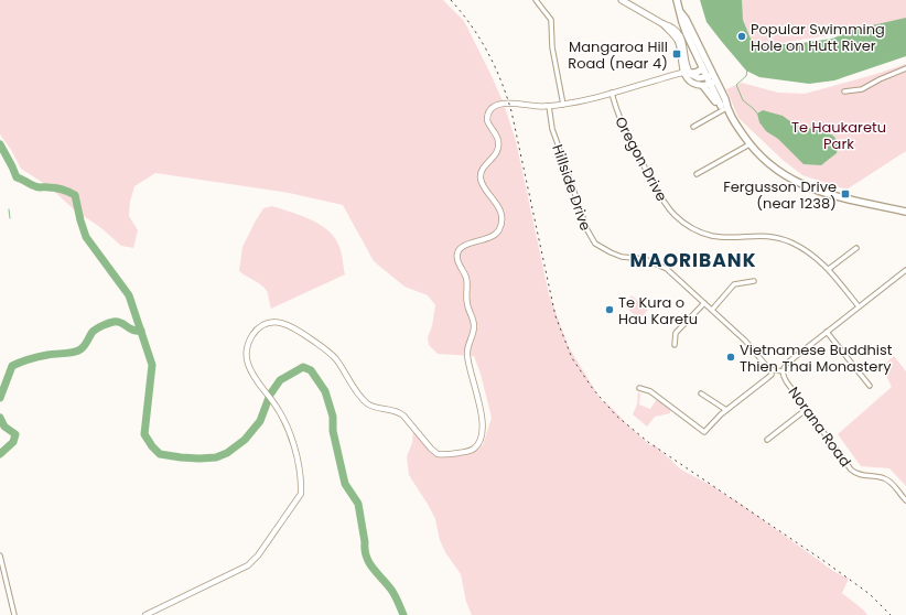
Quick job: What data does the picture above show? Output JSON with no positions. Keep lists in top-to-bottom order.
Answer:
{
  "streets": {
    "street": ["Oregon Drive", "Hillside Drive", "Norana Road"]
  },
  "districts": ["MAORIBANK"],
  "parks": ["Te Haukaretu Park"],
  "places": {
    "other": ["Popular Swimming Hole on Hutt River", "Te Kura o Hau Karetu", "Vietnamese Buddhist Thien Thai Monastery"],
    "transit": ["Mangaroa Hill Road (near 4)", "Fergusson Drive (near 1238)"]
  }
}
